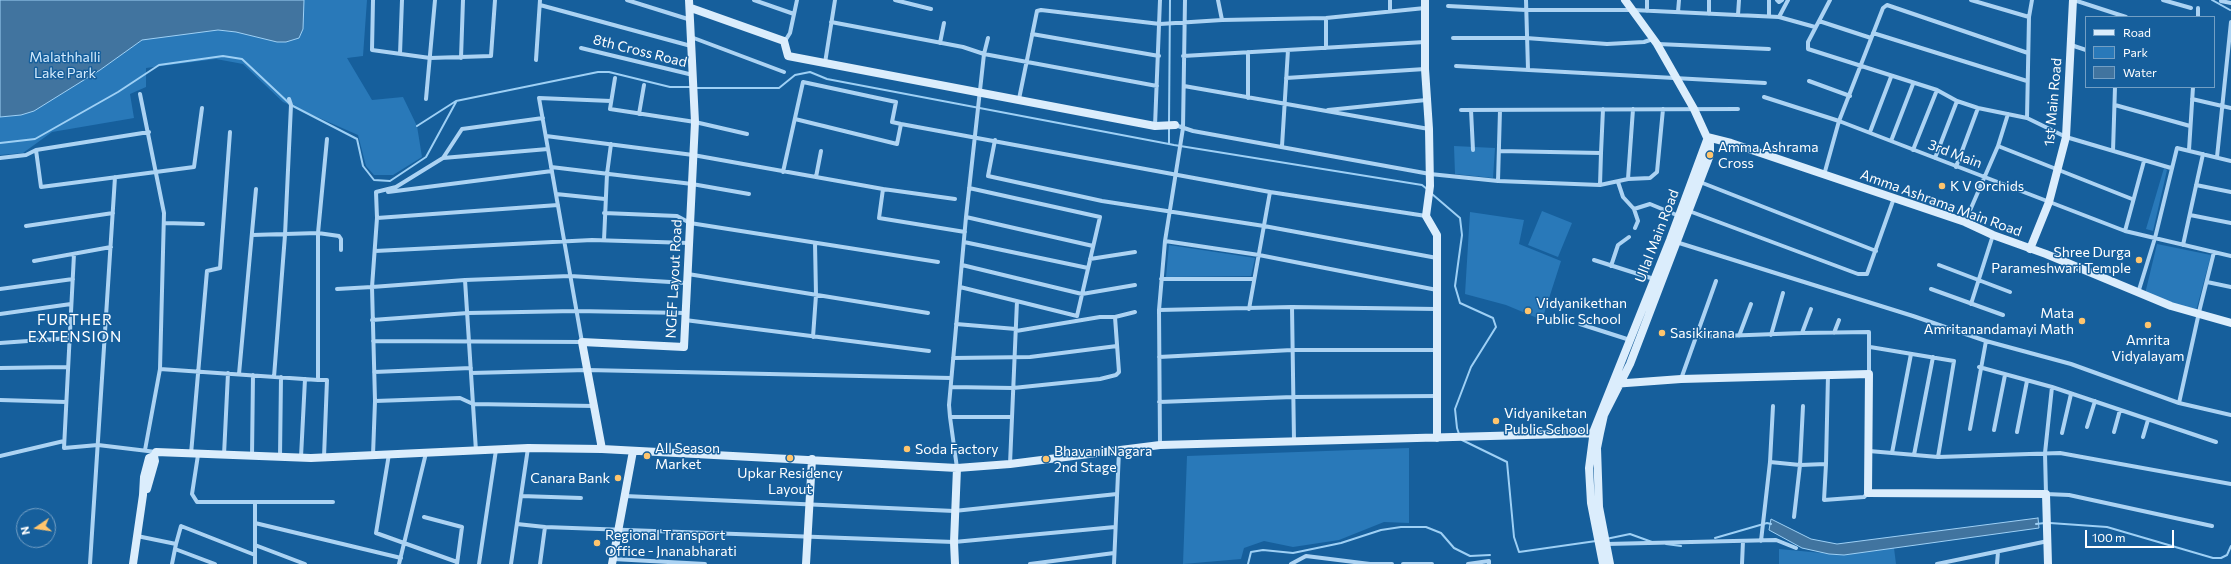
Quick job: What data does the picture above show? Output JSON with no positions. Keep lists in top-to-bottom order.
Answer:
{
  "streets": {
    "street": [
      "8th Cross Road",
      "1st Main Road",
      "3rd Main",
      "Amma Ashrama Main Road",
      "Ullal Main Road",
      "NGEF Layout Road"
    ]
  },
  "crossings": [
    ["8th Cross Road", "NGEF Layout Road"],
    ["1st Main Road", "3rd Main"],
    ["1st Main Road", "Amma Ashrama Main Road"],
    ["Amma Ashrama Main Road", "Ullal Main Road"]
  ],
  "districts": ["FURTHER EXTENSION"],
  "parks": ["Malathhalli Lake Park"],
  "places": [
    "Amma Ashrama Cross",
    "K V Orchids",
    "Shree Durga Parameshwari Temple",
    "Vidyanikethan Public School",
    "Mata Amritanandamayi Math",
    "Amrita Vidyalayam",
    "Sasikirana",
    "Vidyaniketan Public School",
    "Soda Factory",
    "All Season Market",
    "Upkar Residency Layout",
    "Bhavani Nagara 2nd Stage",
    "Canara Bank",
    "Regional Transport Office - Jnanabharati"
  ],
  "legend": ["Road", "Park", "Water"],
  "scale_bar": "100 m",
  "north": "left"
}
